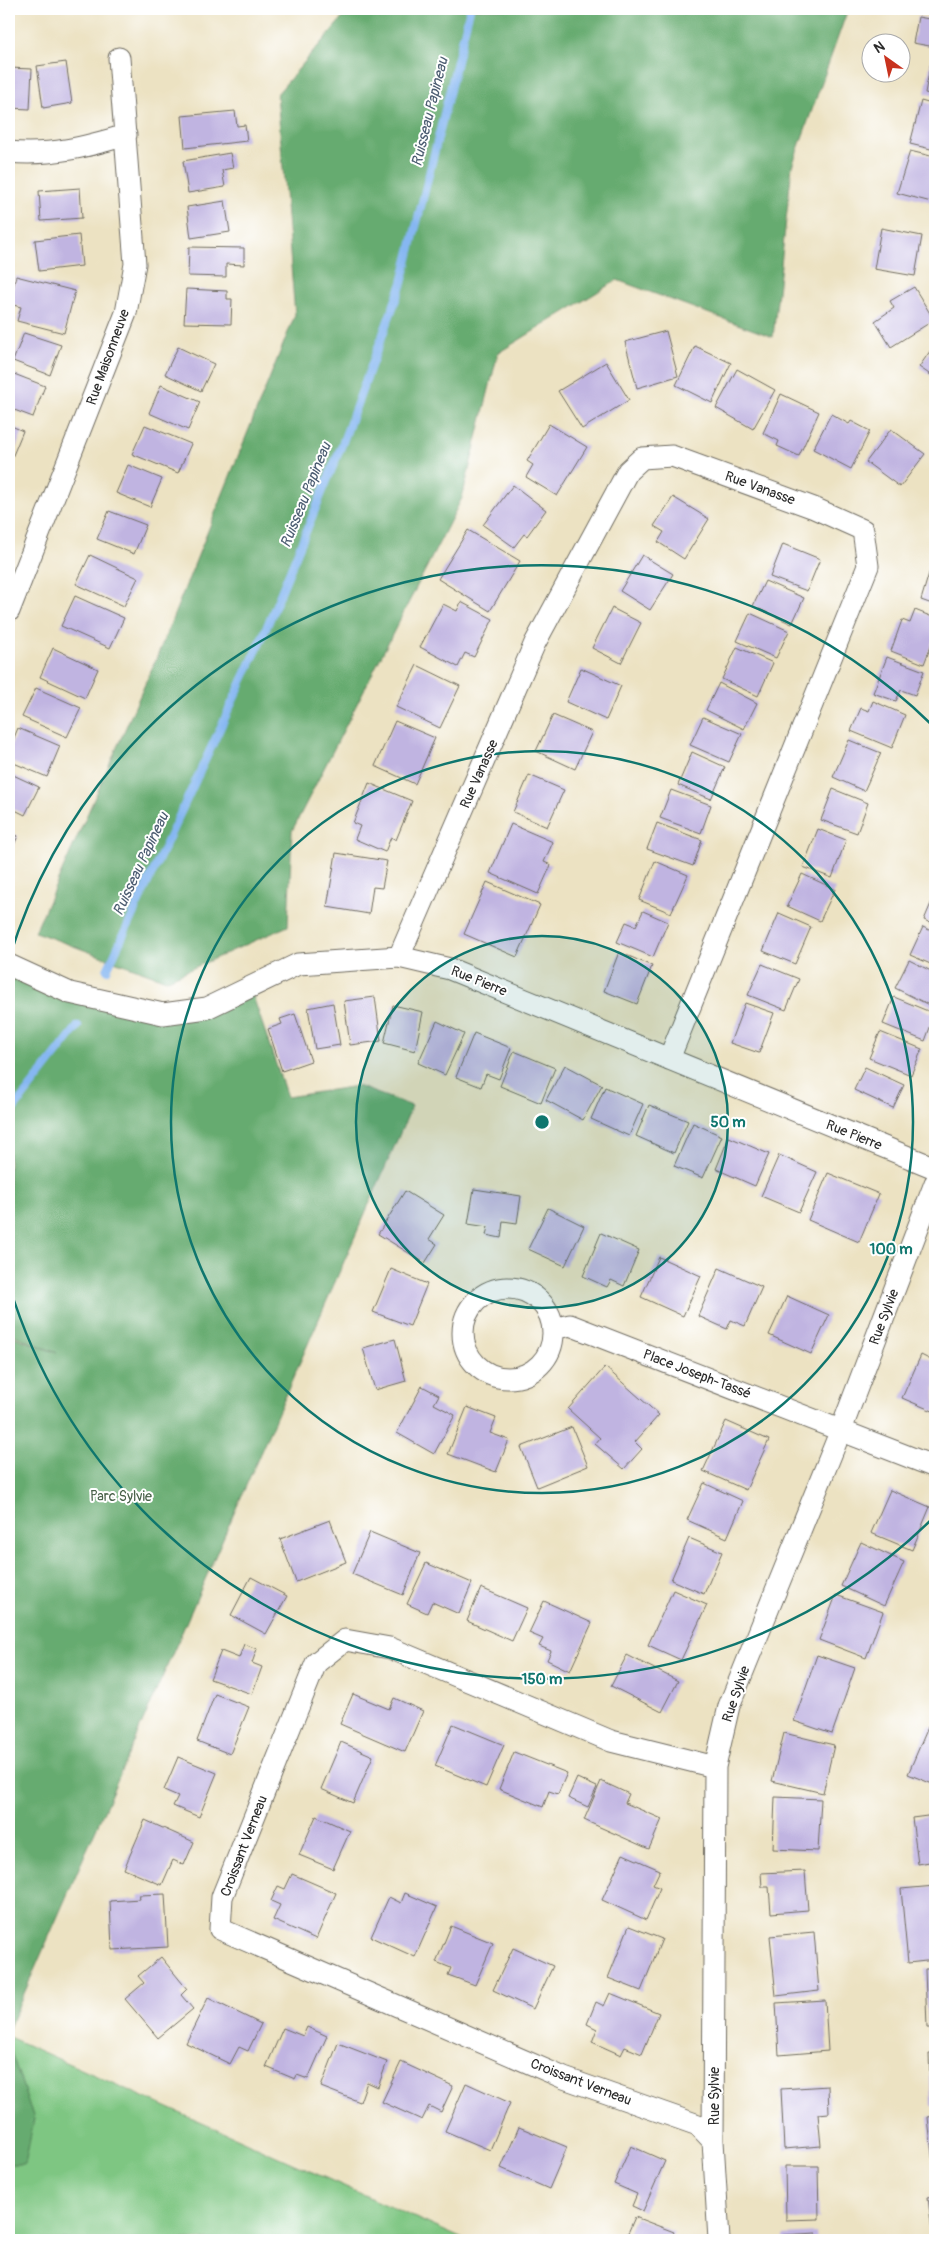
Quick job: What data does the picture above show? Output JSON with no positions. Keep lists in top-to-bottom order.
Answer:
{
  "streets": {
    "street": [
      "Rue Maisonneuve",
      "Rue Vanasse",
      "Rue Pierre",
      "Rue Sylvie",
      "Place Joseph-Tassé",
      "Croissant Verneau"
    ]
  },
  "crossings": [
    ["Rue Vanasse", "Rue Pierre"],
    ["Rue Sylvie", "Place Joseph-Tassé"],
    ["Rue Sylvie", "Croissant Verneau"]
  ],
  "water": ["Ruisseau Papineau"],
  "parks": ["Parc Sylvie"],
  "north": "top left",
  "rings": ["50 m", "100 m", "150 m"]
}
